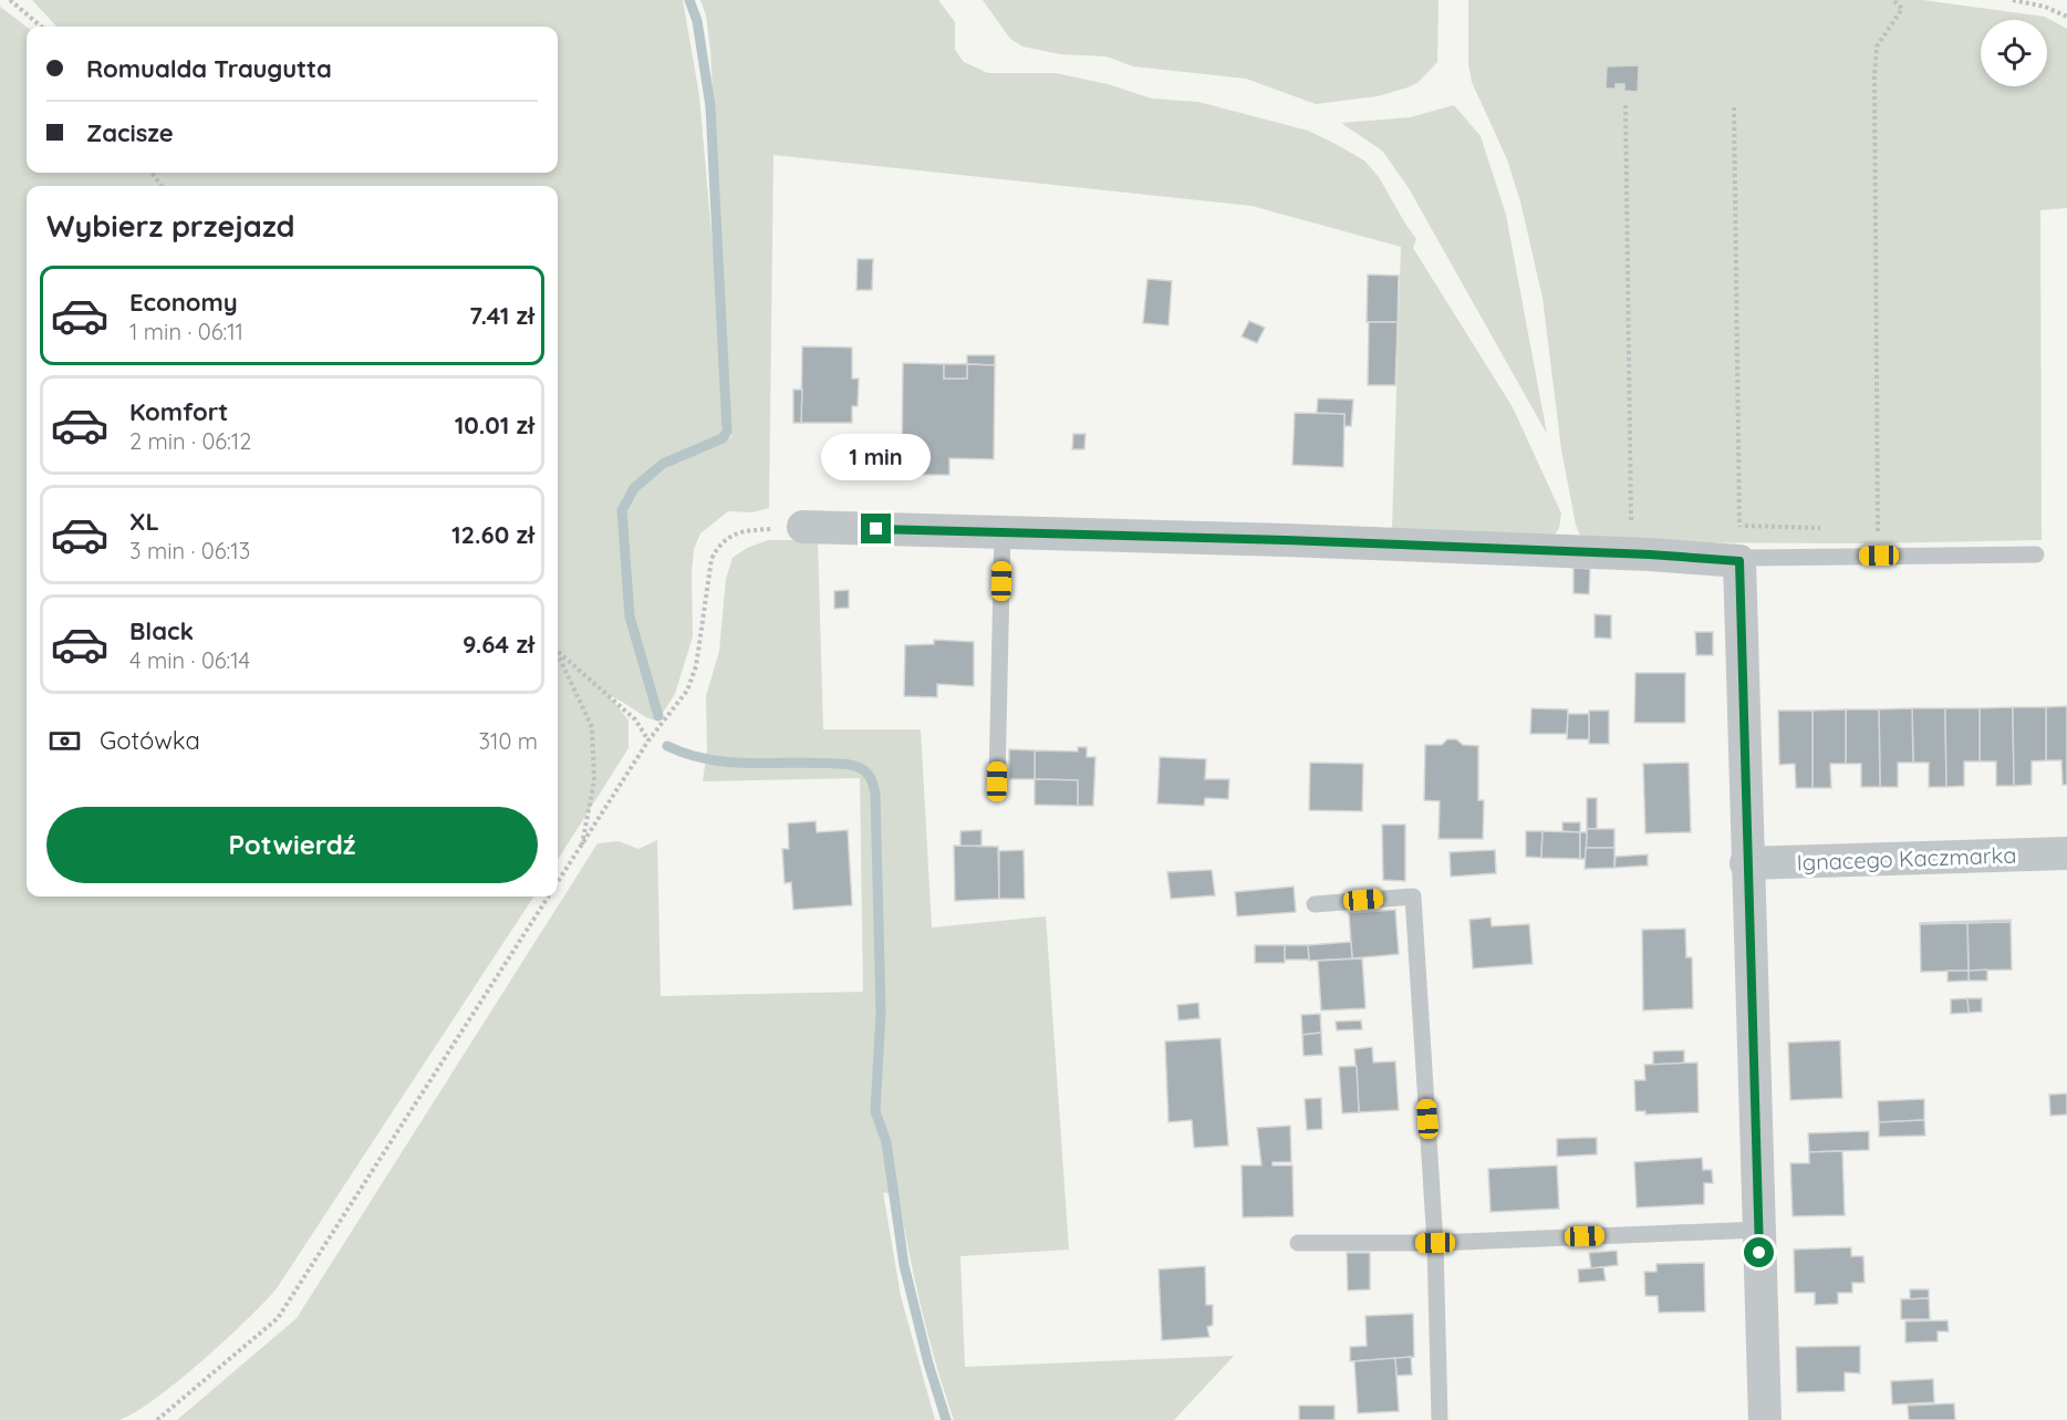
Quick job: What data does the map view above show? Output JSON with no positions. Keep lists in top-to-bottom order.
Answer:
{
  "streets": {
    "street": ["Ignacego Kaczmarka"]
  },
  "page": {
    "banner": ["Romualda Traugutta", "Zacisze"],
    "heading": "Wybierz przejazd",
    "list": [
      {
        "name": "Economy",
        "note": "1 min · 06:11",
        "value": "7.41 zł"
      },
      {
        "name": "Komfort",
        "note": "2 min · 06:12",
        "value": "10.01 zł"
      },
      {
        "name": "XL",
        "note": "3 min · 06:13",
        "value": "12.60 zł"
      },
      {
        "name": "Black",
        "note": "4 min · 06:14",
        "value": "9.64 zł"
      }
    ],
    "bubble": "1 min",
    "pay": ["Gotówka", "310 m"],
    "buttons": "Potwierdź"
  }
}
